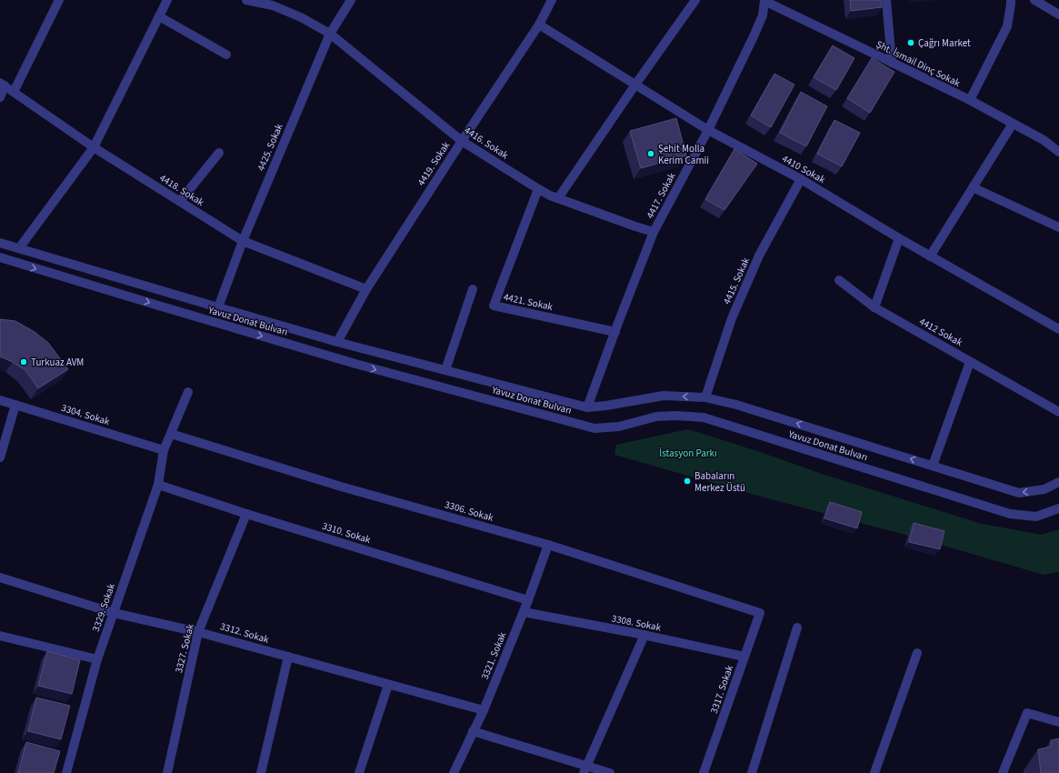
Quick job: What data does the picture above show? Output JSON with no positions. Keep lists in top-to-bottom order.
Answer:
{
  "streets": {
    "street": [
      "Şht. İsmail Dinç Sokak",
      "4416. Sokak",
      "4425. Sokak",
      "4419. Sokak",
      "4410 Sokak",
      "4418. Sokak",
      "4417. Sokak",
      "4415. Sokak",
      "4421. Sokak",
      "Yavuz Donat Bulvarı",
      "4412 Sokak",
      "3304. Sokak",
      "3306. Sokak",
      "3310. Sokak",
      "3329. Sokak",
      "3308. Sokak",
      "3312. Sokak",
      "3327. Sokak",
      "3321. Sokak",
      "3317. Sokak"
    ]
  },
  "crossings": [
    ["Şht. İsmail Dinç Sokak", "4417. Sokak"],
    ["4416. Sokak", "4425. Sokak"],
    ["4416. Sokak", "4419. Sokak"],
    ["4416. Sokak", "4417. Sokak"],
    ["4416. Sokak", "4421. Sokak"],
    ["4425. Sokak", "4418. Sokak"],
    ["4425. Sokak", "Yavuz Donat Bulvarı"],
    ["4419. Sokak", "4410 Sokak"],
    ["4419. Sokak", "4418. Sokak"],
    ["4419. Sokak", "Yavuz Donat Bulvarı"],
    ["4410 Sokak", "4417. Sokak"],
    ["4410 Sokak", "4415. Sokak"],
    ["4417. Sokak", "4421. Sokak"],
    ["4417. Sokak", "Yavuz Donat Bulvarı"],
    ["4415. Sokak", "Yavuz Donat Bulvarı"],
    ["3304. Sokak", "3329. Sokak"],
    ["3306. Sokak", "3329. Sokak"],
    ["3306. Sokak", "3321. Sokak"],
    ["3306. Sokak", "3317. Sokak"],
    ["3310. Sokak", "3329. Sokak"],
    ["3310. Sokak", "3327. Sokak"],
    ["3310. Sokak", "3321. Sokak"],
    ["3329. Sokak", "3312. Sokak"],
    ["3308. Sokak", "3321. Sokak"],
    ["3308. Sokak", "3317. Sokak"],
    ["3312. Sokak", "3327. Sokak"],
    ["3312. Sokak", "3321. Sokak"]
  ],
  "parks": ["İstasyon Parkı"],
  "places": [
    "Çağrı Market",
    "Şehit Molla Kerim Camii",
    "Turkuaz AVM",
    "Babaların Merkez Üstü"
  ]
}
